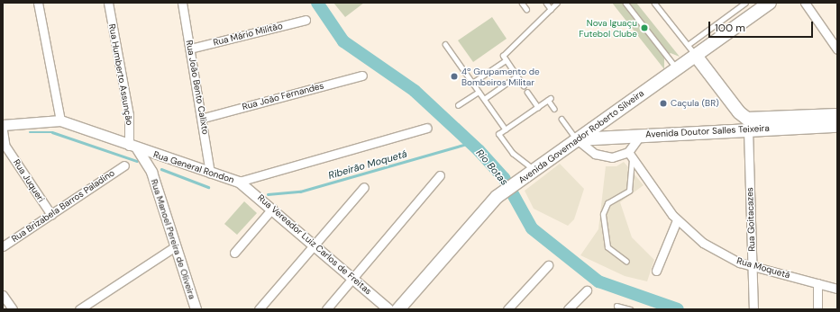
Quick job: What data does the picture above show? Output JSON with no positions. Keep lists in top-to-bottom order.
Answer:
{
  "streets": {
    "main road": ["Avenida Doutor Salles Teixeira", "Avenida Governador Roberto Silveira"],
    "street": [
      "Rua Mário Militão",
      "Rua Humberto Assunção",
      "Rua João Bento Calixto",
      "Rua João Fernandes",
      "Rua General Rondon",
      "Rua Juqueri",
      "Rua Brizabela Barros Paladino",
      "Rua Goitacazes",
      "Rua Manoel Pereira de Oliveira",
      "Rua Vereador Luiz Carlos de Freitas",
      "Rua Moquetá"
    ]
  },
  "crossings": [
    ["Rua Mário Militão", "Rua João Bento Calixto"],
    ["Rua Humberto Assunção", "Rua General Rondon"],
    ["Rua João Bento Calixto", "Rua João Fernandes"],
    ["Rua João Bento Calixto", "Rua General Rondon"],
    ["Avenida Doutor Salles Teixeira", "Avenida Governador Roberto Silveira"],
    ["Avenida Doutor Salles Teixeira", "Rua Goitacazes"],
    ["Rua General Rondon", "Rua Juqueri"],
    ["Rua General Rondon", "Rua Manoel Pereira de Oliveira"],
    ["Rua General Rondon", "Rua Vereador Luiz Carlos de Freitas"],
    ["Rua Juqueri", "Rua Brizabela Barros Paladino"],
    ["Rua Goitacazes", "Rua Moquetá"]
  ],
  "water": ["Ribeirão Moquetá", "Rio Botas"],
  "places": ["Nova Iguaçu Futebol Clube", "4º Grupamento de Bombeiros Militar", "Caçula (BR)"],
  "scale_bar": "100 m"
}
